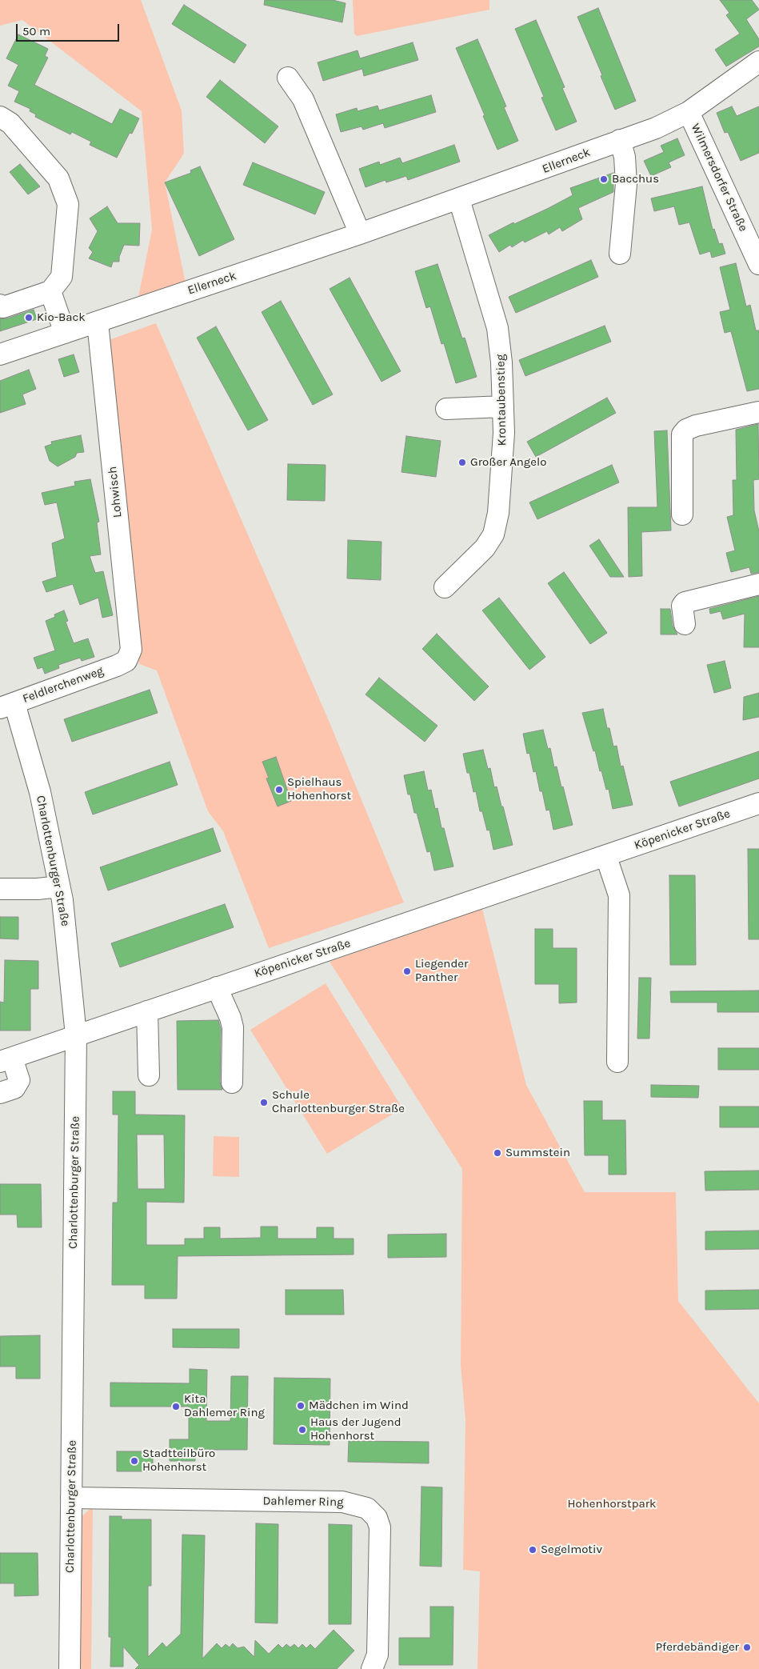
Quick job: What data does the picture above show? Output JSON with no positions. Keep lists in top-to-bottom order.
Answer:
{
  "streets": {
    "street": [
      "Ellerneck",
      "Wilmersdorfer Straße",
      "Krontaubenstieg",
      "Lohwisch",
      "Feldlerchenweg",
      "Köpenicker Straße",
      "Charlottenburger Straße",
      "Dahlemer Ring"
    ]
  },
  "crossings": [
    ["Ellerneck", "Wilmersdorfer Straße"],
    ["Ellerneck", "Krontaubenstieg"],
    ["Ellerneck", "Lohwisch"],
    ["Lohwisch", "Feldlerchenweg"],
    ["Feldlerchenweg", "Charlottenburger Straße"],
    ["Köpenicker Straße", "Charlottenburger Straße"],
    ["Charlottenburger Straße", "Dahlemer Ring"]
  ],
  "parks": ["Hohenhorstpark"],
  "places": [
    "Bacchus",
    "Kio-Back",
    "Großer Angelo",
    "Spielhaus Hohenhorst",
    "Liegender Panther",
    "Schule Charlottenburger Straße",
    "Summstein",
    "Mädchen im Wind",
    "Kita Dahlemer Ring",
    "Haus der Jugend Hohenhorst",
    "Stadtteilbüro Hohenhorst",
    "Segelmotiv",
    "Pferdebändiger"
  ],
  "scale_bar": "50 m"
}
